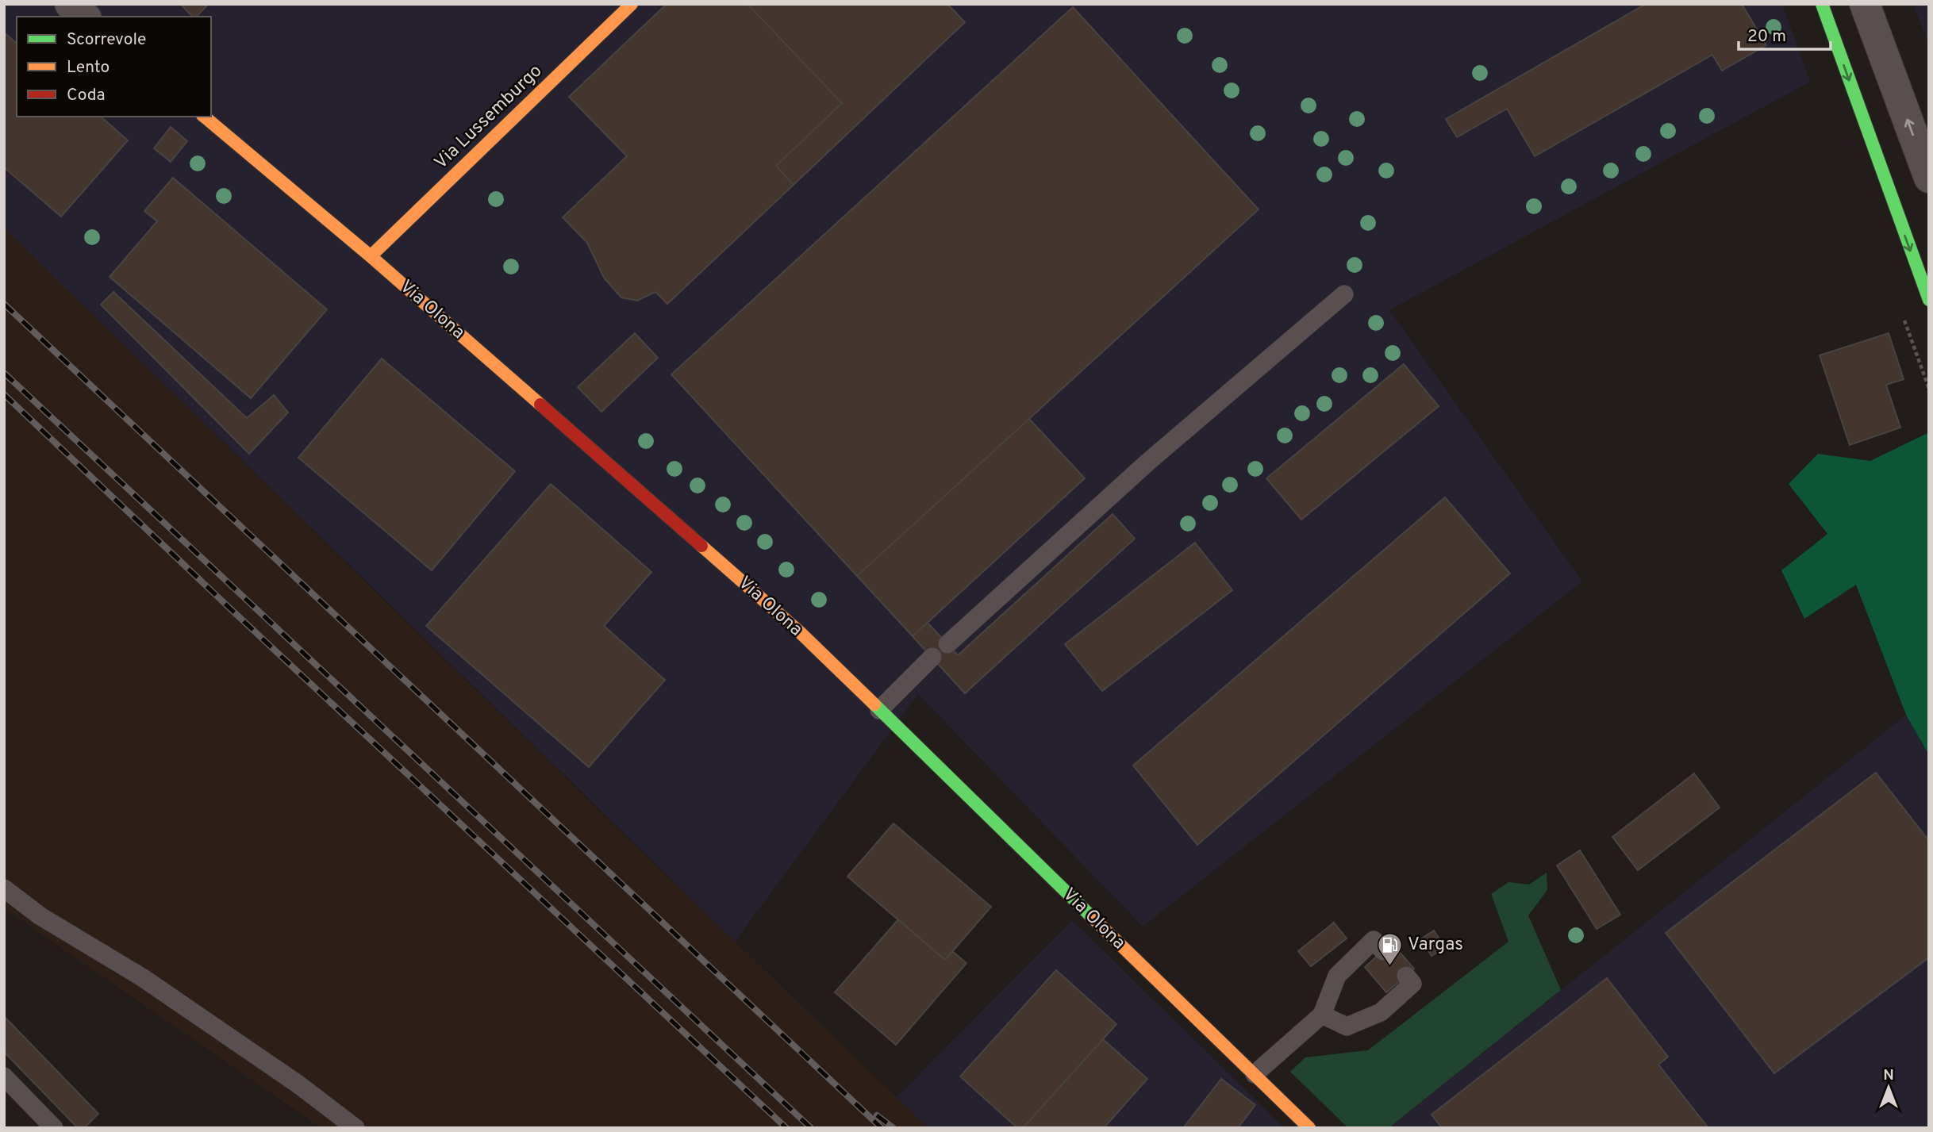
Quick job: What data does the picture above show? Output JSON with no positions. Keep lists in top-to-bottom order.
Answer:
{
  "streets": {
    "street": ["Via Lussemburgo", "Via Olona"]
  },
  "crossings": [
    ["Via Lussemburgo", "Via Olona"]
  ],
  "places": {
    "fuel station": ["Vargas"]
  },
  "legend": ["Scorrevole", "Lento", "Coda"],
  "scale_bar": "20 m",
  "north": "top"
}
